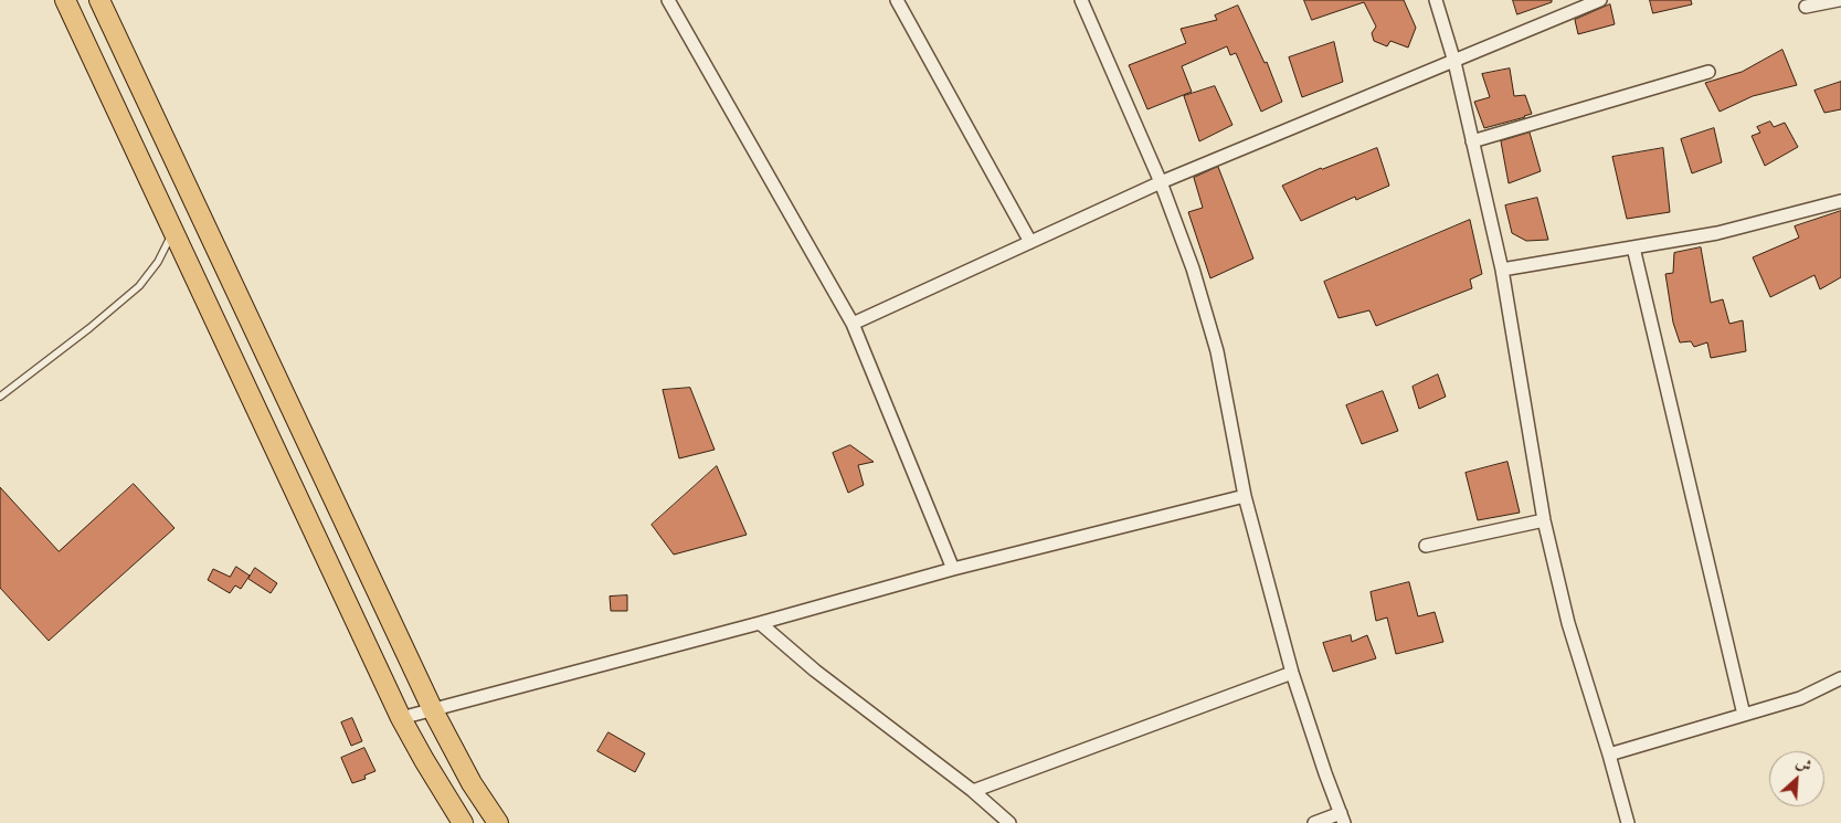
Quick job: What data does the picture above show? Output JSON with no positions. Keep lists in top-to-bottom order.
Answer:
{
  "north": "top right"
}
